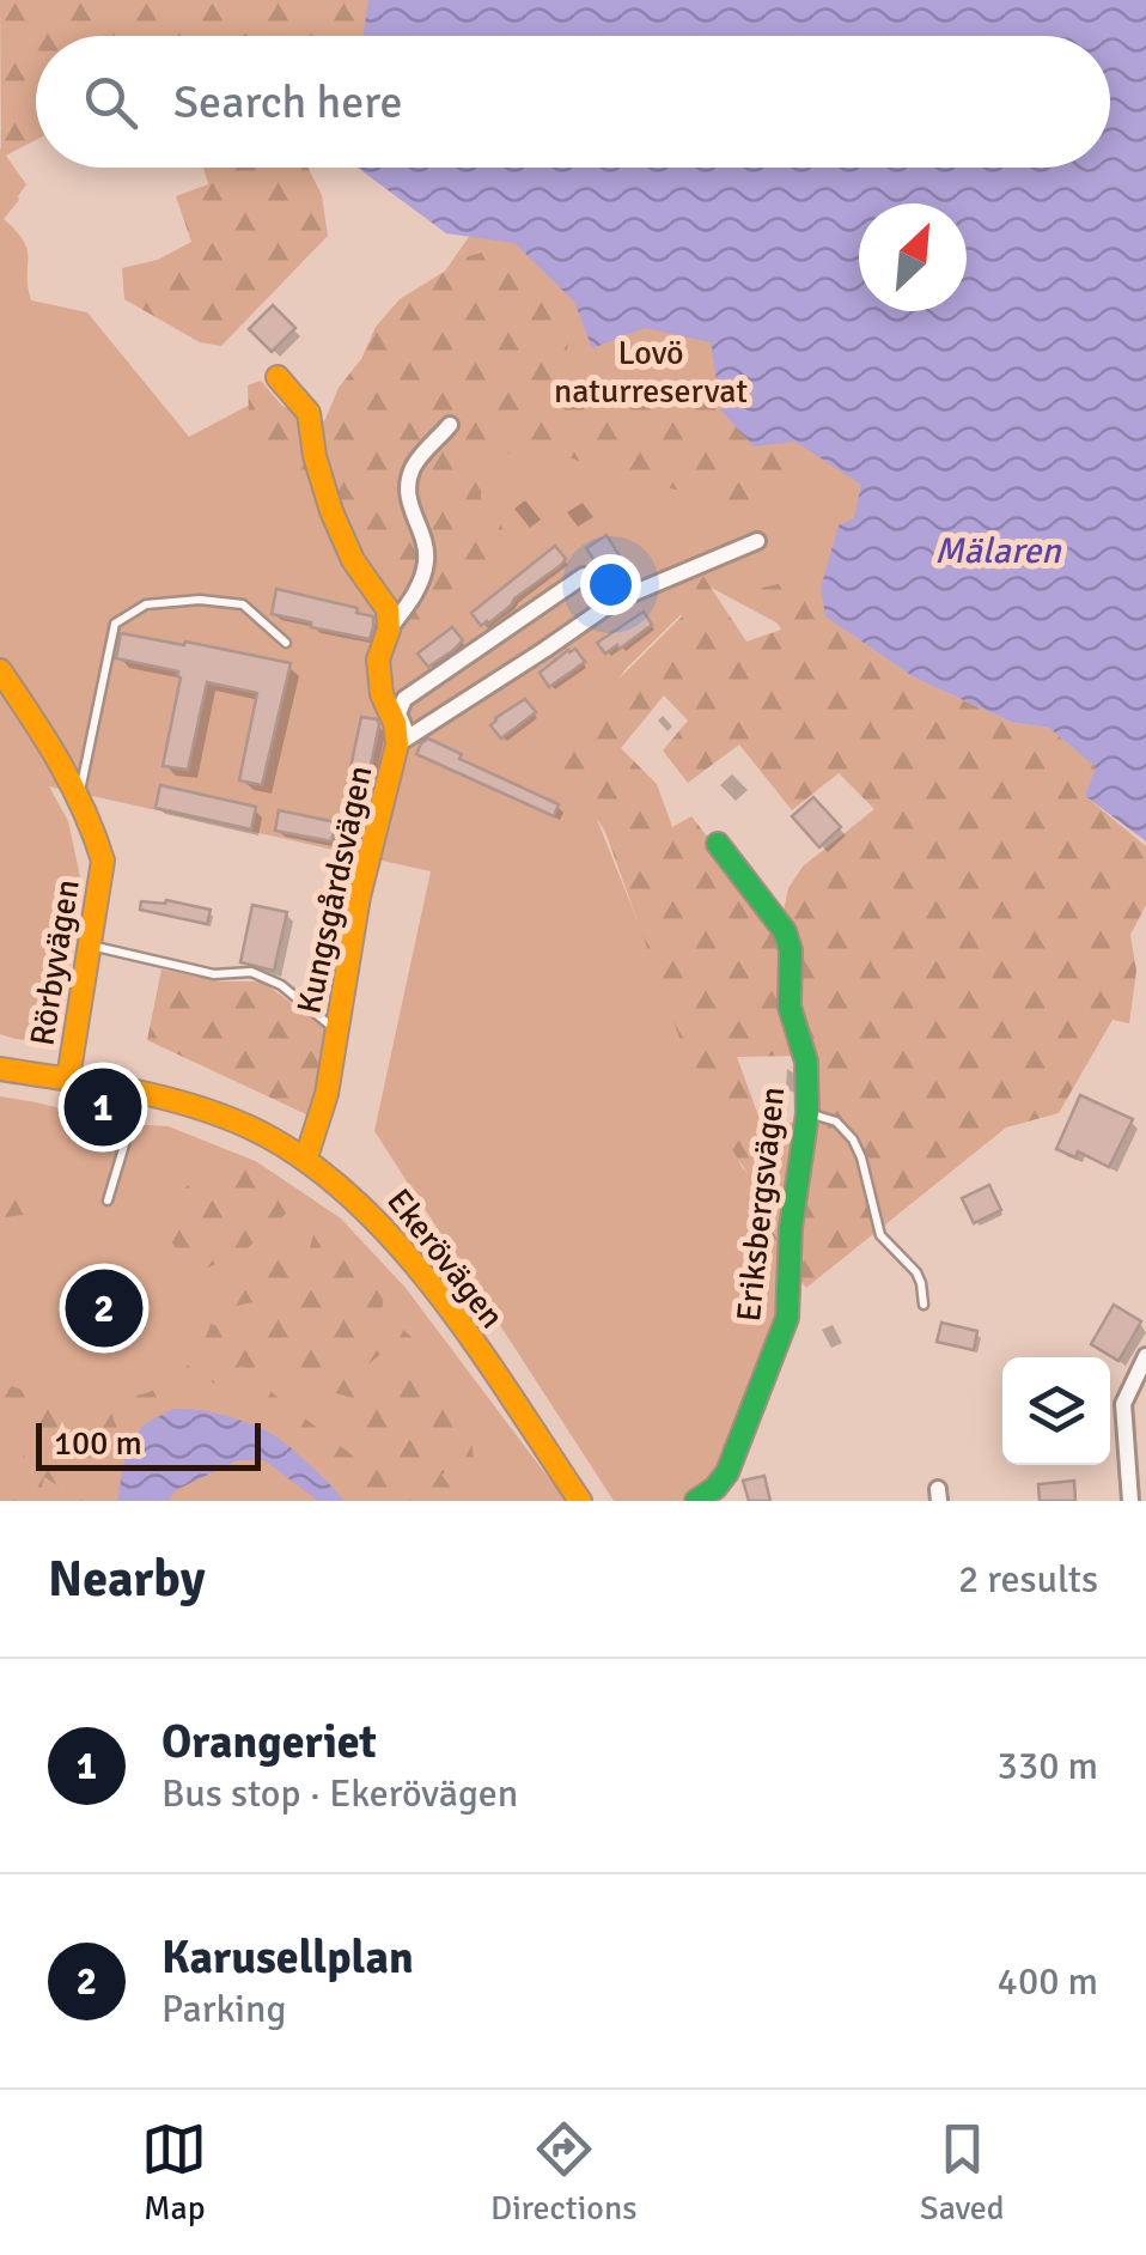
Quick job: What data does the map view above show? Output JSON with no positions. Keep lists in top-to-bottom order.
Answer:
{
  "streets": {
    "street": [
      "Kungsgårdsvägen",
      "Rörbyvägen",
      "Eriksbergsvägen",
      "Ekerövägen"
    ]
  },
  "crossings": [
    ["Kungsgårdsvägen", "Ekerövägen"],
    ["Rörbyvägen", "Ekerövägen"]
  ],
  "water": ["Mälaren"],
  "parks": ["Lovö naturreservat"],
  "scale_bar": "100 m",
  "north": "top right",
  "page": {
    "search": "Search here",
    "pins": ["1", "2"],
    "scale": "100 m",
    "heading": ["Nearby", "2 results"],
    "list": [
      {
        "mark": "1",
        "name": "Orangeriet",
        "note": "Bus stop · Ekerövägen",
        "value": "330 m"
      },
      {
        "mark": "2",
        "name": "Karusellplan",
        "note": "Parking",
        "value": "400 m"
      }
    ],
    "nav": ["Map", "Directions", "Saved"]
  }
}
